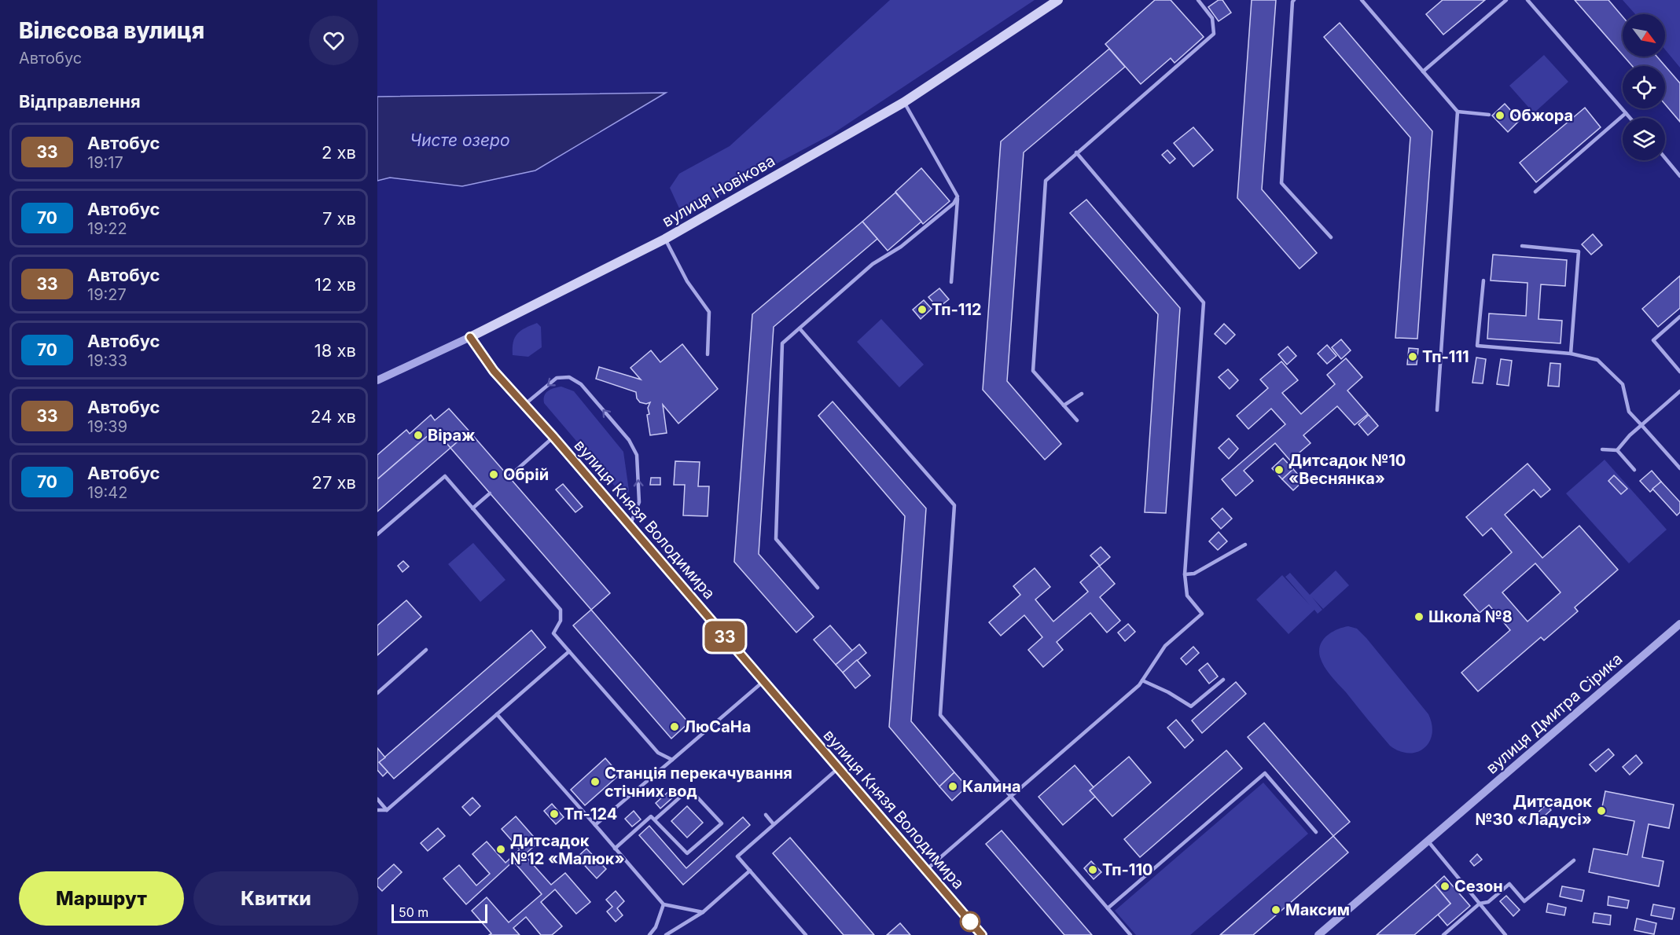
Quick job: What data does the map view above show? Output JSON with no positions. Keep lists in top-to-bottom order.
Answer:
{
  "streets": {
    "main road": ["вулиця Новікова", "вулиця Князя Володимира"],
    "street": ["вулиця Дмитра Сірика"]
  },
  "crossings": [
    ["вулиця Новікова", "вулиця Князя Володимира"]
  ],
  "water": ["Чисте озеро"],
  "places": [
    "Обжора",
    "Тп-112",
    "Тп-111",
    "Віраж",
    "Дитсадок №10 «Веснянка»",
    "Обрiй",
    "Школа №8",
    "ЛюСаНа",
    "Станція перекачування стічних вод",
    "Калина",
    "Дитсадок №30 «Ладусі»",
    "Тп-124",
    "Дитсадок №12 «Малюк»",
    "Тп-110",
    "Сезон",
    "Максим"
  ],
  "lines": ["bus line 33"],
  "scale_bar": "50 m",
  "north": "bottom right",
  "page": {
    "heading": [
      ["Вілєсова вулиця", "Автобус"],
      "Відправлення"
    ],
    "on_map": "33",
    "list": [
      {
        "mark": "33",
        "name": "Автобус",
        "note": "19:17",
        "value": "2 хв"
      },
      {
        "mark": "70",
        "name": "Автобус",
        "note": "19:22",
        "value": "7 хв"
      },
      {
        "mark": "33",
        "name": "Автобус",
        "note": "19:27",
        "value": "12 хв"
      },
      {
        "mark": "70",
        "name": "Автобус",
        "note": "19:33",
        "value": "18 хв"
      },
      {
        "mark": "33",
        "name": "Автобус",
        "note": "19:39",
        "value": "24 хв"
      },
      {
        "mark": "70",
        "name": "Автобус",
        "note": "19:42",
        "value": "27 хв"
      }
    ],
    "buttons": ["Маршрут", "Квитки"],
    "scale": "50 m"
  }
}
